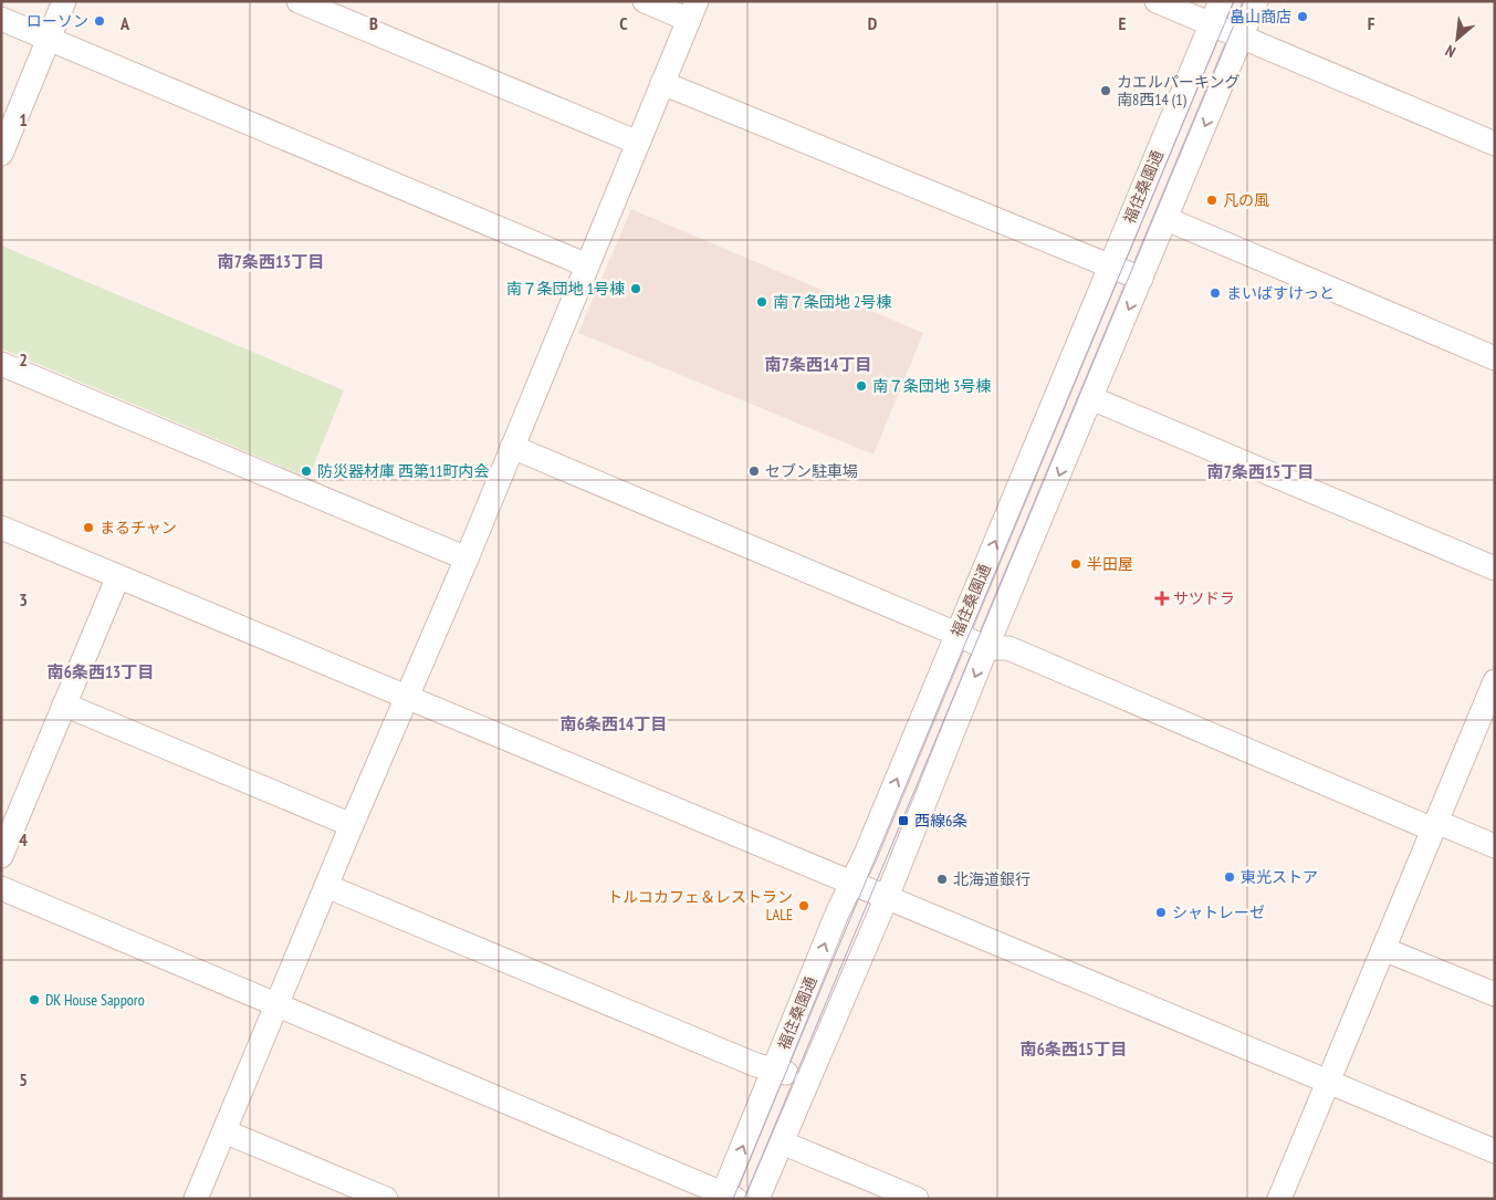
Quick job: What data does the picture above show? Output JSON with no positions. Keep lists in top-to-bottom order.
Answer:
{
  "streets": {
    "street": ["福住桑園通"]
  },
  "districts": [
    "南7条西13丁目",
    "南7条西14丁目",
    "南7条西15丁目",
    "南6条西13丁目",
    "南6条西14丁目",
    "南6条西15丁目"
  ],
  "places": {
    "other": [
      "畠山商店",
      "ローソン",
      "カエルパーキング 南8西14 (1)",
      "凡の風",
      "南７条団地 1号棟",
      "まいばすけっと",
      "南７条団地 2号棟",
      "南７条団地 3号棟",
      "防災器材庫 西第11町内会",
      "セブン駐車場",
      "まるチャン",
      "半田屋",
      "東光ストア",
      "北海道銀行",
      "トルコカフェ＆レストラン LALE",
      "シャトレーゼ",
      "DK House Sapporo"
    ],
    "health": ["サツドラ"],
    "transit": ["西線6条"]
  },
  "north": "bottom left",
  "grid": {
    "columns": [
      "A",
      "B",
      "C",
      "D",
      "E",
      "F"
    ],
    "rows": [
      "1",
      "2",
      "3",
      "4",
      "5"
    ]
  }
}
